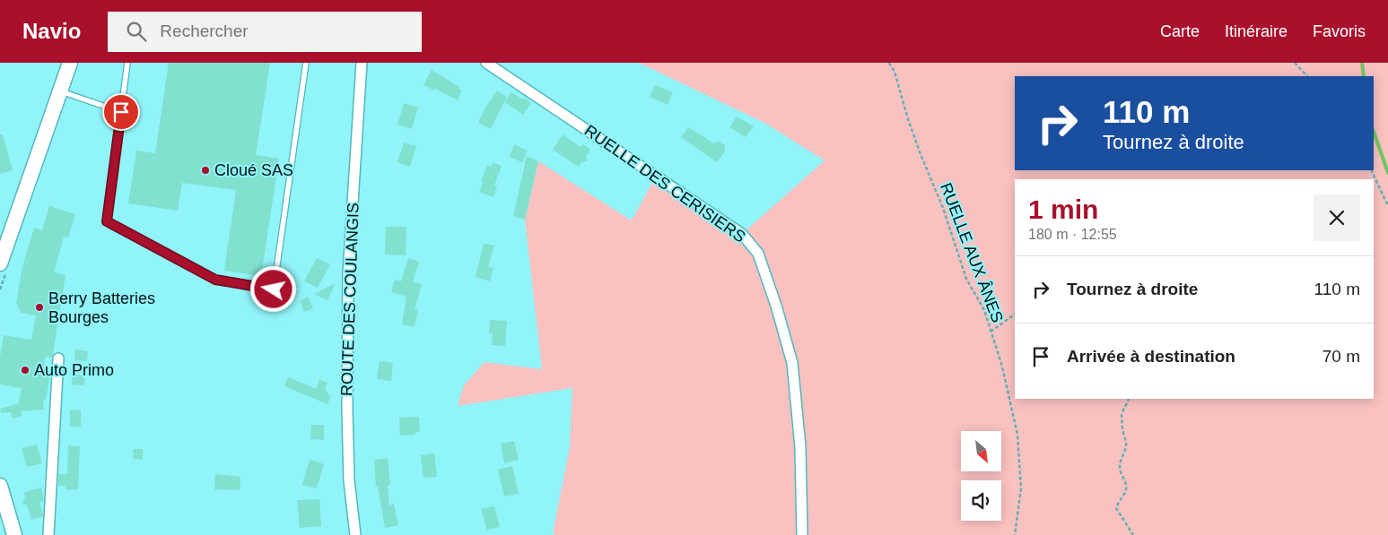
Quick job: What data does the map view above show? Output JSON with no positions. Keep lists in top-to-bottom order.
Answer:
{
  "streets": {
    "street": ["RUELLE DES CERISIERS", "ROUTE DES COULANGIS"],
    "path": ["RUELLE AUX ÂNES"]
  },
  "places": ["Cloué SAS", "Berry Batteries Bourges", "Auto Primo"],
  "north": "bottom right",
  "page": {
    "header": "Navio",
    "search": "Rechercher",
    "nav": ["Carte", "Itinéraire", "Favoris"],
    "turn": ["110 m", "Tournez à droite"],
    "heading": ["1 min", "180 m · 12:55"],
    "list": [
      {
        "name": "Tournez à droite",
        "value": "110 m"
      },
      {
        "name": "Arrivée à destination",
        "value": "70 m"
      }
    ]
  }
}
